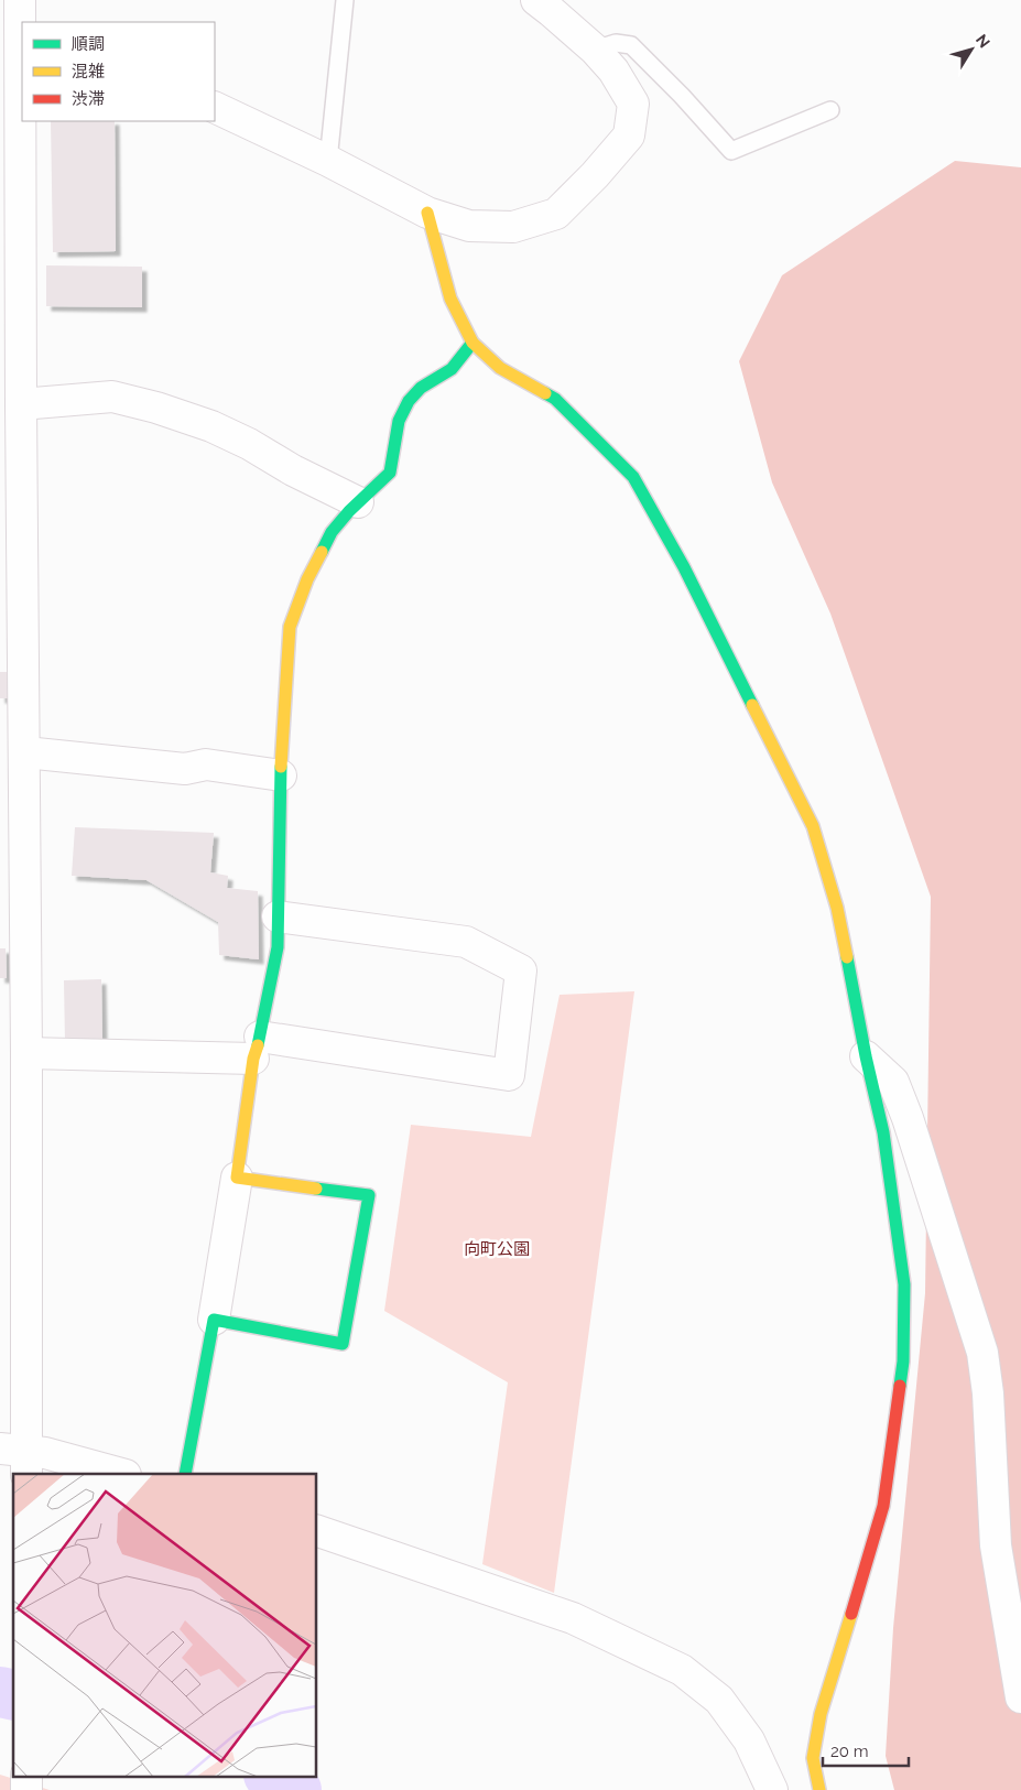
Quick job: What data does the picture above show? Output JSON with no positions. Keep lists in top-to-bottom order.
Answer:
{
  "parks": ["向町公園"],
  "legend": ["順調", "混雑", "渋滞"],
  "scale_bar": "20 m",
  "north": "top right"
}
